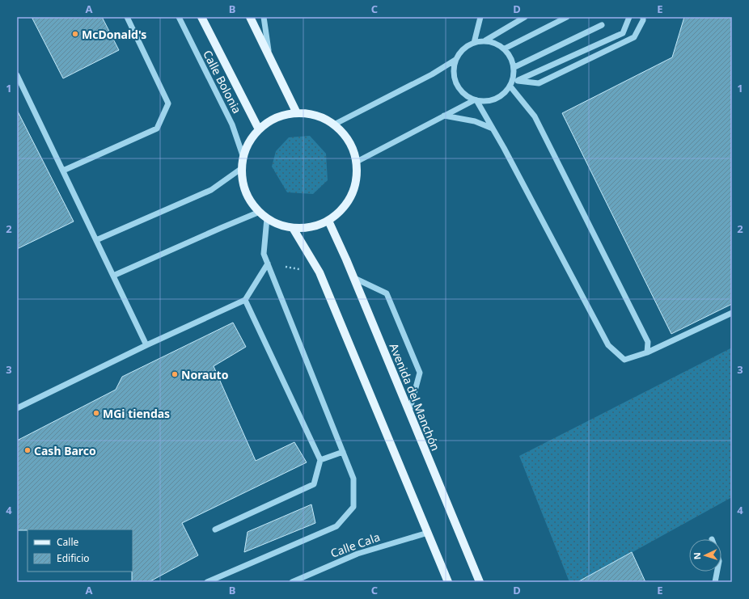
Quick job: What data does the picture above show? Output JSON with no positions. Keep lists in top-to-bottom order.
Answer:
{
  "streets": {
    "main road": ["Avenida del Manchón"],
    "street": ["Calle Bolonia", "Calle Cala"]
  },
  "crossings": [
    ["Calle Bolonia", "Avenida del Manchón"]
  ],
  "places": [
    "McDonald's",
    "Norauto",
    "MGi tiendas",
    "Cash Barco"
  ],
  "legend": ["Calle", "Edificio"],
  "north": "left",
  "grid": {
    "columns": [
      "A",
      "B",
      "C",
      "D",
      "E"
    ],
    "rows": [
      "1",
      "2",
      "3",
      "4"
    ]
  }
}
